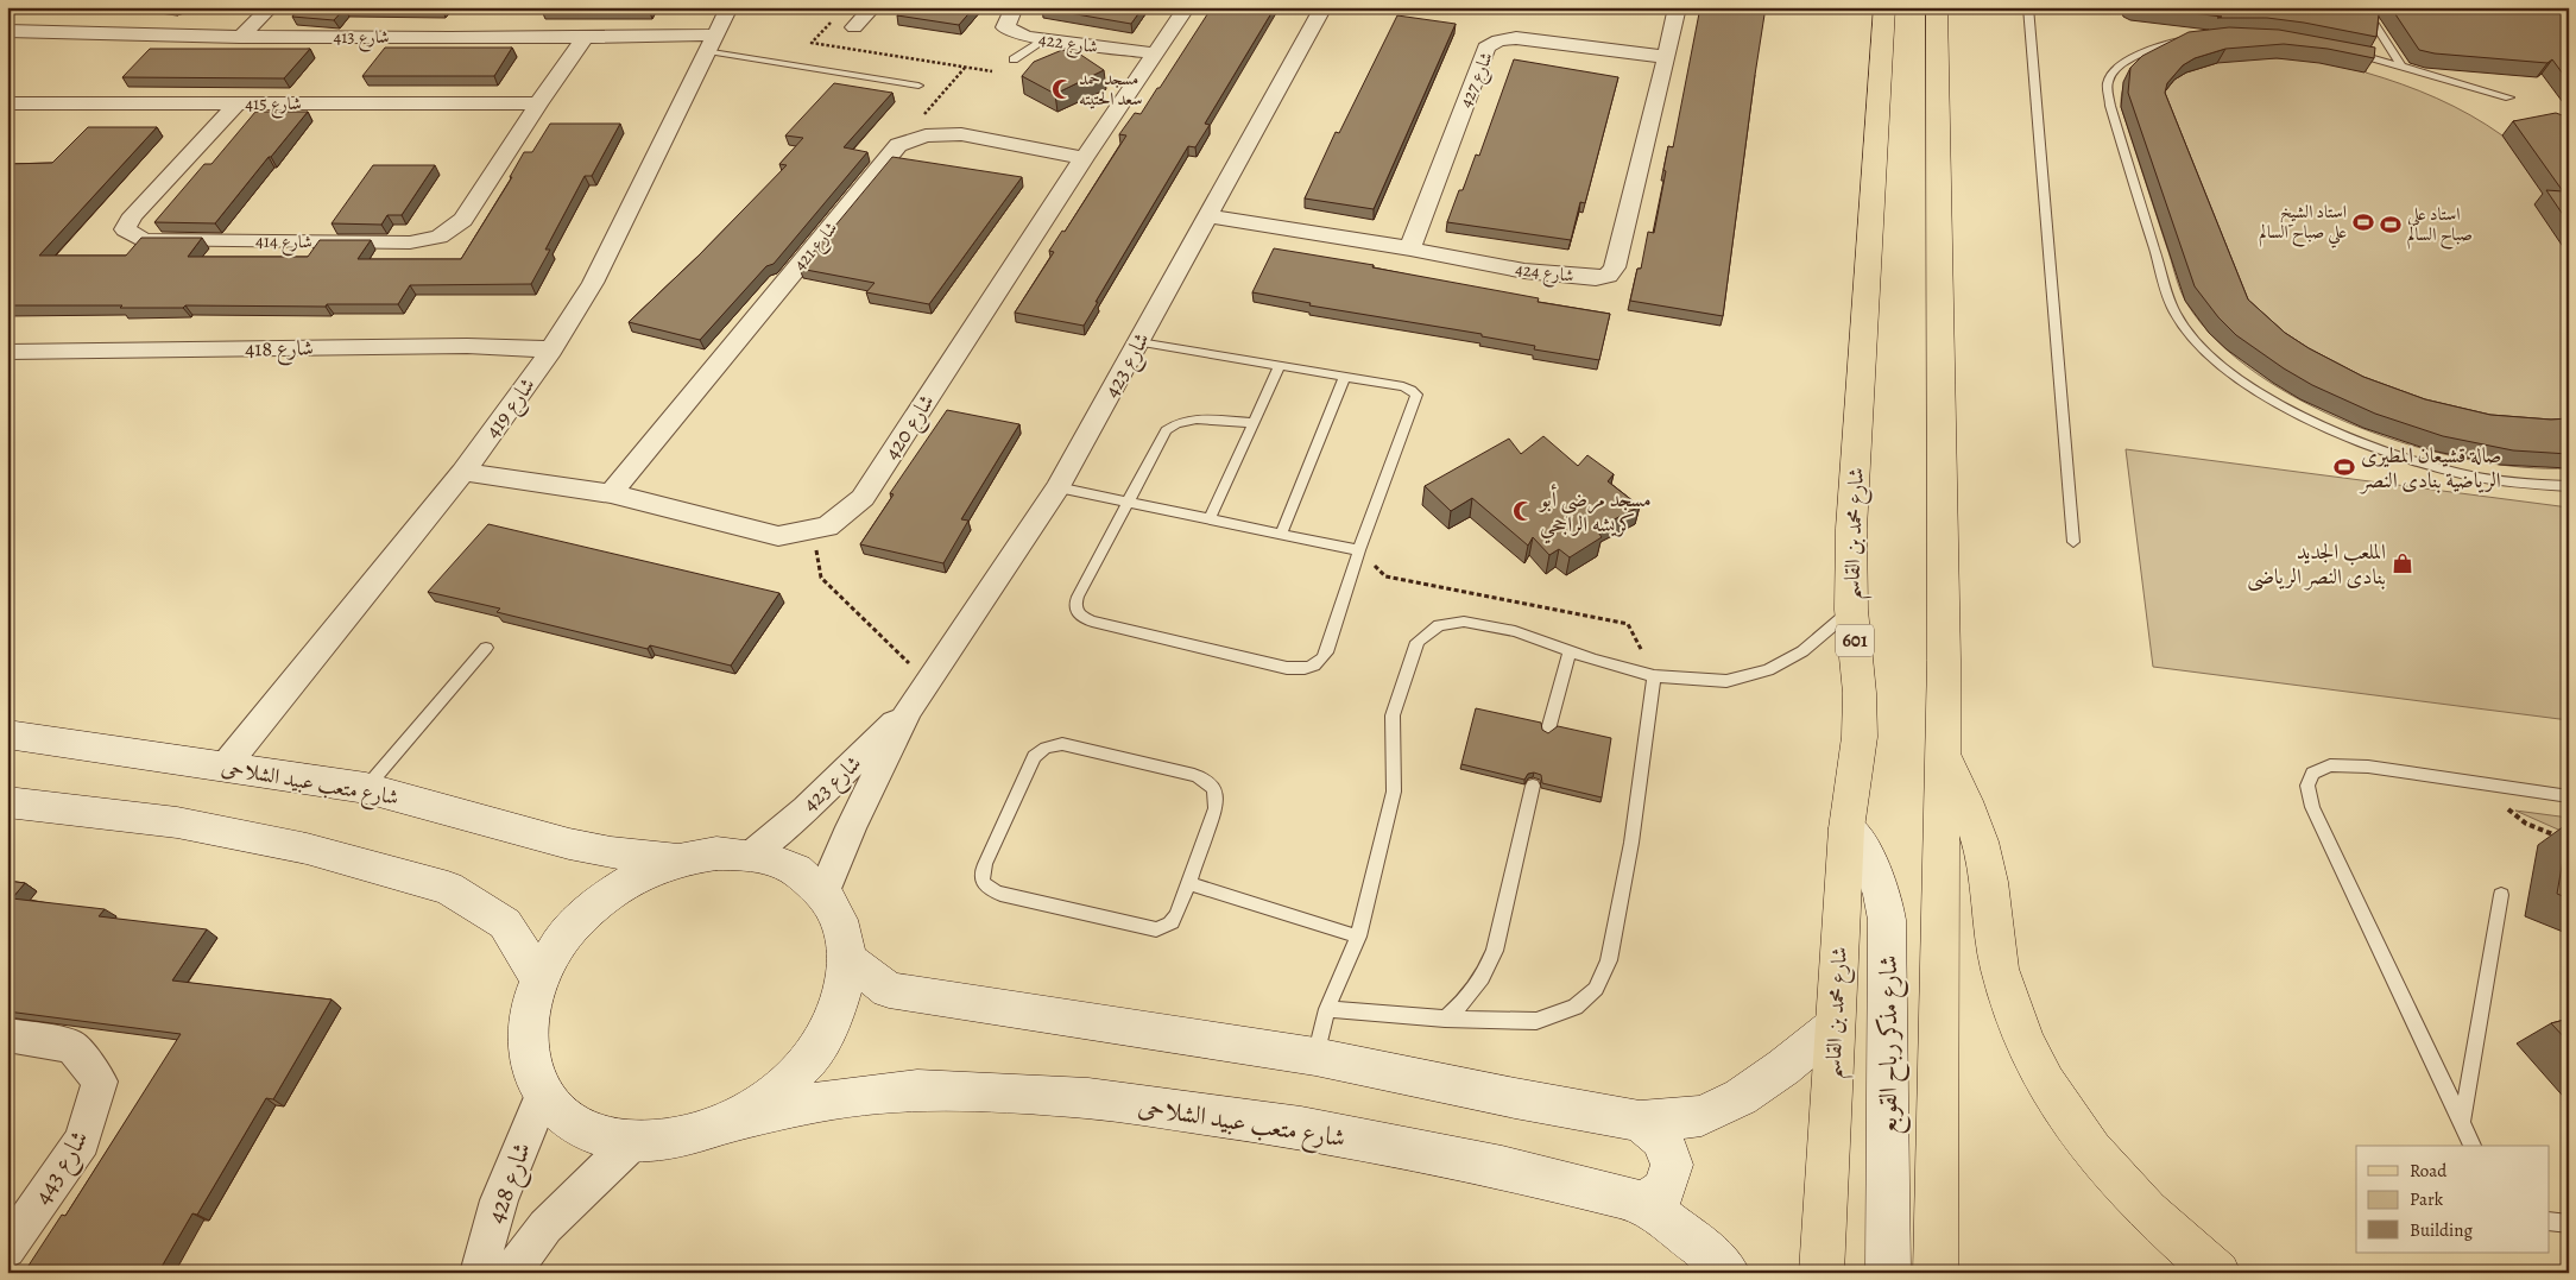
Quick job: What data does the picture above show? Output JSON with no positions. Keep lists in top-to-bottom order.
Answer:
{
  "streets": {
    "main road": ["شارع محمد بن القاسم", "601"],
    "street": [
      "شارع 413",
      "شارع 422",
      "شارع 427",
      "شارع 415",
      "شارع 414",
      "شارع 421",
      "شارع 424",
      "شارع 418",
      "شارع 423",
      "شارع 419",
      "شارع 420",
      "شارع متعب عبيد الشلاحى",
      "شارع مذكر رباح القوبع",
      "شارع 443",
      "شارع 428"
    ]
  },
  "crossings": [
    ["شارع 413", "شارع 414"],
    ["شارع 413", "شارع 419"],
    ["شارع 422", "شارع 420"],
    ["شارع 427", "شارع 424"],
    ["شارع 415", "شارع 414"],
    ["شارع 421", "شارع 420"],
    ["شارع 424", "شارع 423"],
    ["شارع 418", "شارع 419"],
    ["شارع 419", "شارع 420"],
    ["شارع 419", "شارع متعب عبيد الشلاحى"],
    ["شارع محمد بن القاسم", "شارع مذكر رباح القوبع"]
  ],
  "places": {
    "mosque": ["مسجد حمد سعد الحتيته", "مسجد مرضي أبو كريشه الراجحي"],
    "sports": ["استاد الشيخ علي صباح السالم", "استاد علي صباح السالم", "صالة قشيعان المطيرى الرياضية بنادى النصر"],
    "shop": ["الملعب الجديد بنادى النصر الرياضى"]
  },
  "legend": ["Road", "Park", "Building"]
}
